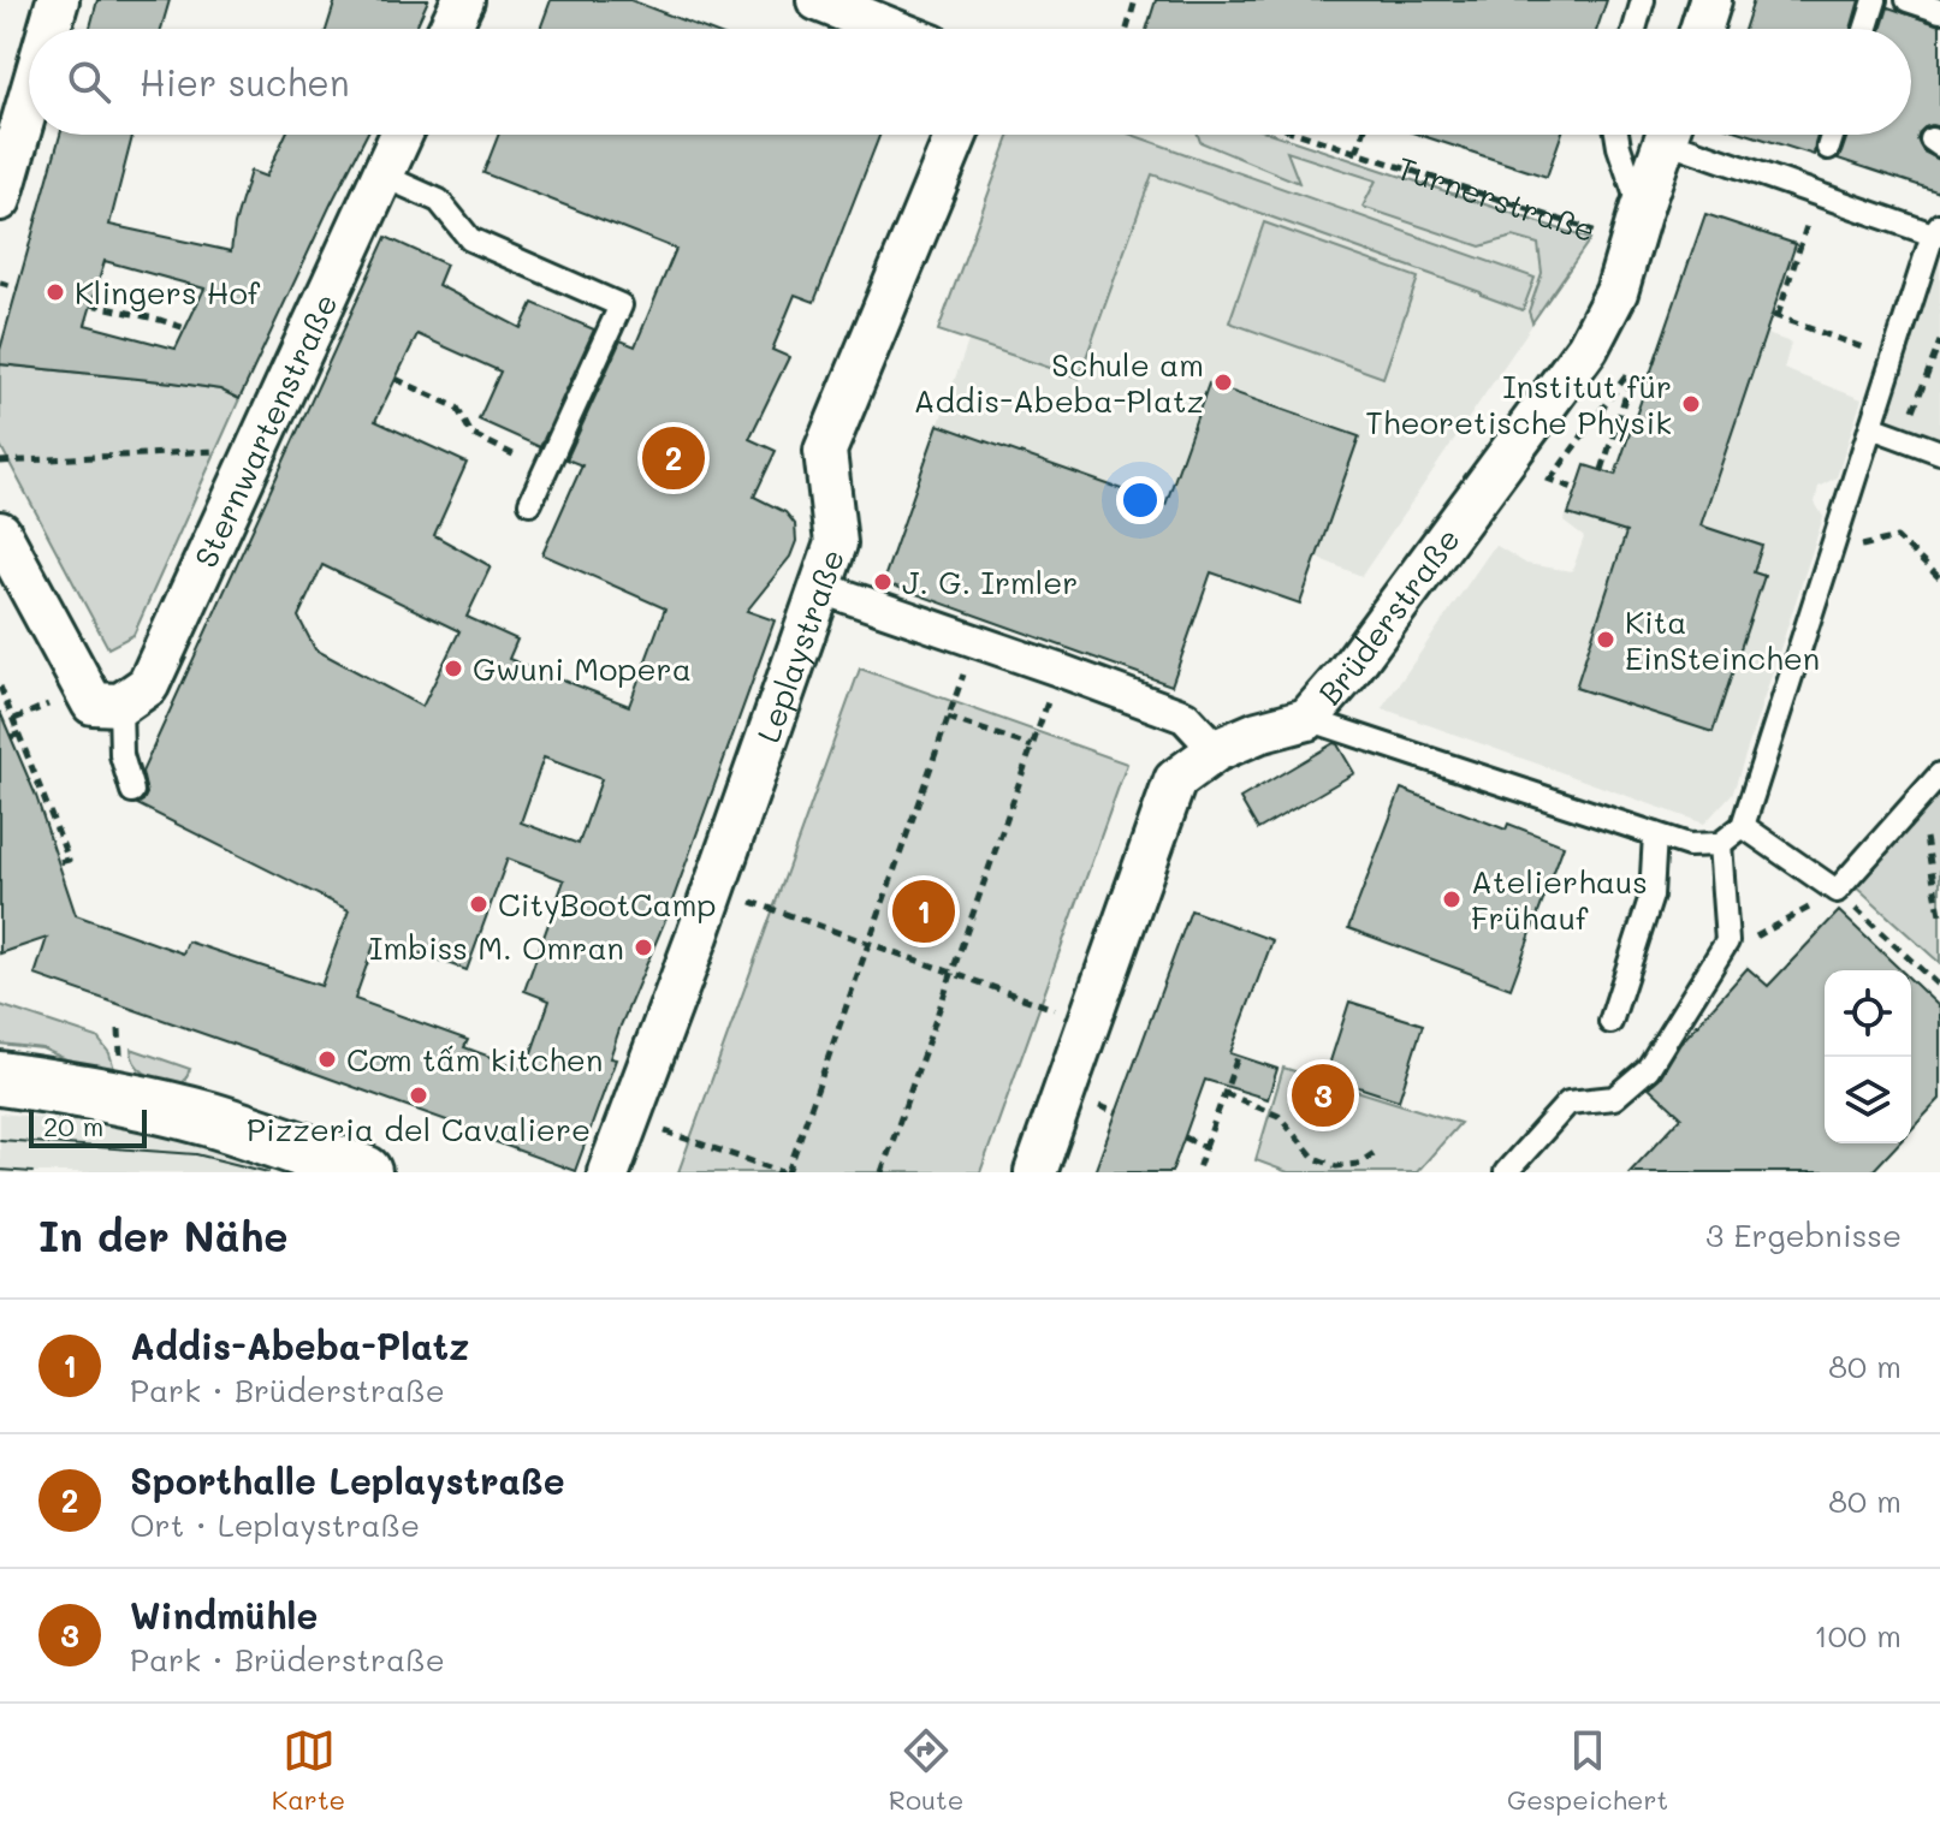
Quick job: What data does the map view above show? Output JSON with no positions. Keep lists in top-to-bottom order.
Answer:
{
  "streets": {
    "street": ["Sternwartenstraße", "Brüderstraße", "Leplaystraße"],
    "path": ["Turnerstraße"]
  },
  "crossings": [
    ["Turnerstraße", "Brüderstraße"]
  ],
  "places": [
    "Klingers Hof",
    "Schule am Addis-Abeba-Platz",
    "Institut für Theoretische Physik",
    "J. G. Irmler",
    "Kita EinSteinchen",
    "Gwuni Mopera",
    "Atelierhaus Frühauf",
    "CityBootCamp",
    "Imbiss M. Omran",
    "Cơm tấm kitchen",
    "Pizzeria del Cavaliere"
  ],
  "scale_bar": "20 m",
  "page": {
    "search": "Hier suchen",
    "pins": ["2", "1", "3"],
    "scale": "20 m",
    "heading": ["In der Nähe", "3 Ergebnisse"],
    "list": [
      {
        "mark": "1",
        "name": "Addis-Abeba-Platz",
        "note": "Park · Brüderstraße",
        "value": "80 m"
      },
      {
        "mark": "2",
        "name": "Sporthalle Leplaystraße",
        "note": "Ort · Leplaystraße",
        "value": "80 m"
      },
      {
        "mark": "3",
        "name": "Windmühle",
        "note": "Park · Brüderstraße",
        "value": "100 m"
      }
    ],
    "nav": ["Karte", "Route", "Gespeichert"]
  }
}
